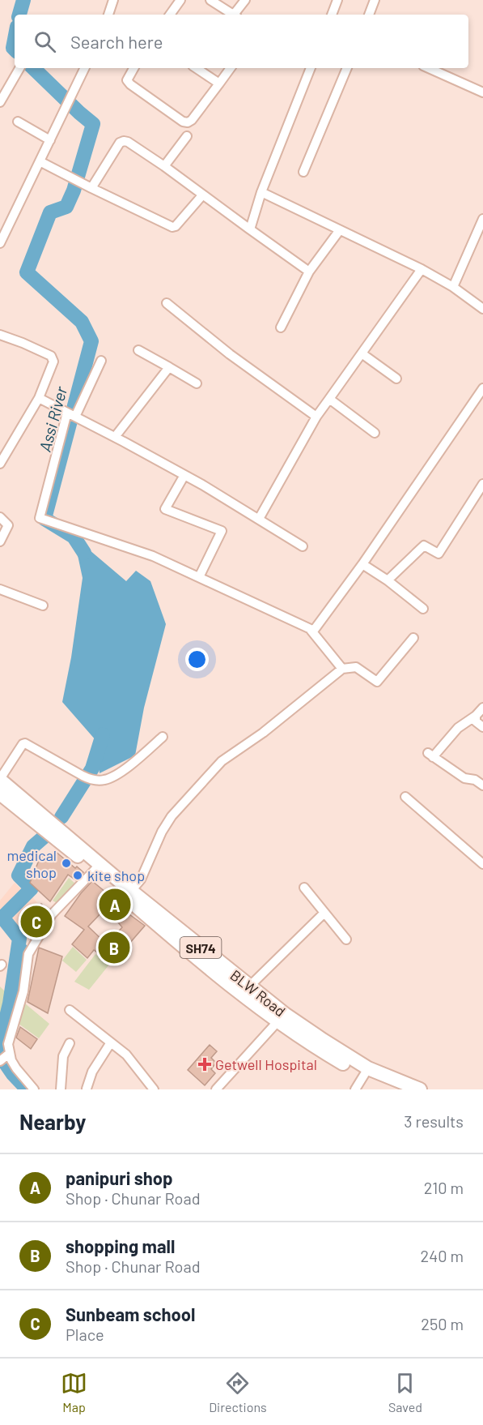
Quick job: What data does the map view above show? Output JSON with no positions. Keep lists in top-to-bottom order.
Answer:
{
  "streets": {
    "main road": ["SH74", "BLW Road"]
  },
  "crossings": [
    ["SH74", "BLW Road"]
  ],
  "water": ["Assi River"],
  "places": {
    "other": ["medical shop", "kite shop"],
    "health": ["Getwell Hospital"]
  },
  "page": {
    "search": "Search here",
    "pins": ["A", "C", "B"],
    "heading": ["Nearby", "3 results"],
    "list": [
      {
        "mark": "A",
        "name": "panipuri shop",
        "note": "Shop · Chunar Road",
        "value": "210 m"
      },
      {
        "mark": "B",
        "name": "shopping mall",
        "note": "Shop · Chunar Road",
        "value": "240 m"
      },
      {
        "mark": "C",
        "name": "Sunbeam school",
        "note": "Place",
        "value": "250 m"
      }
    ],
    "nav": ["Map", "Directions", "Saved"]
  }
}
